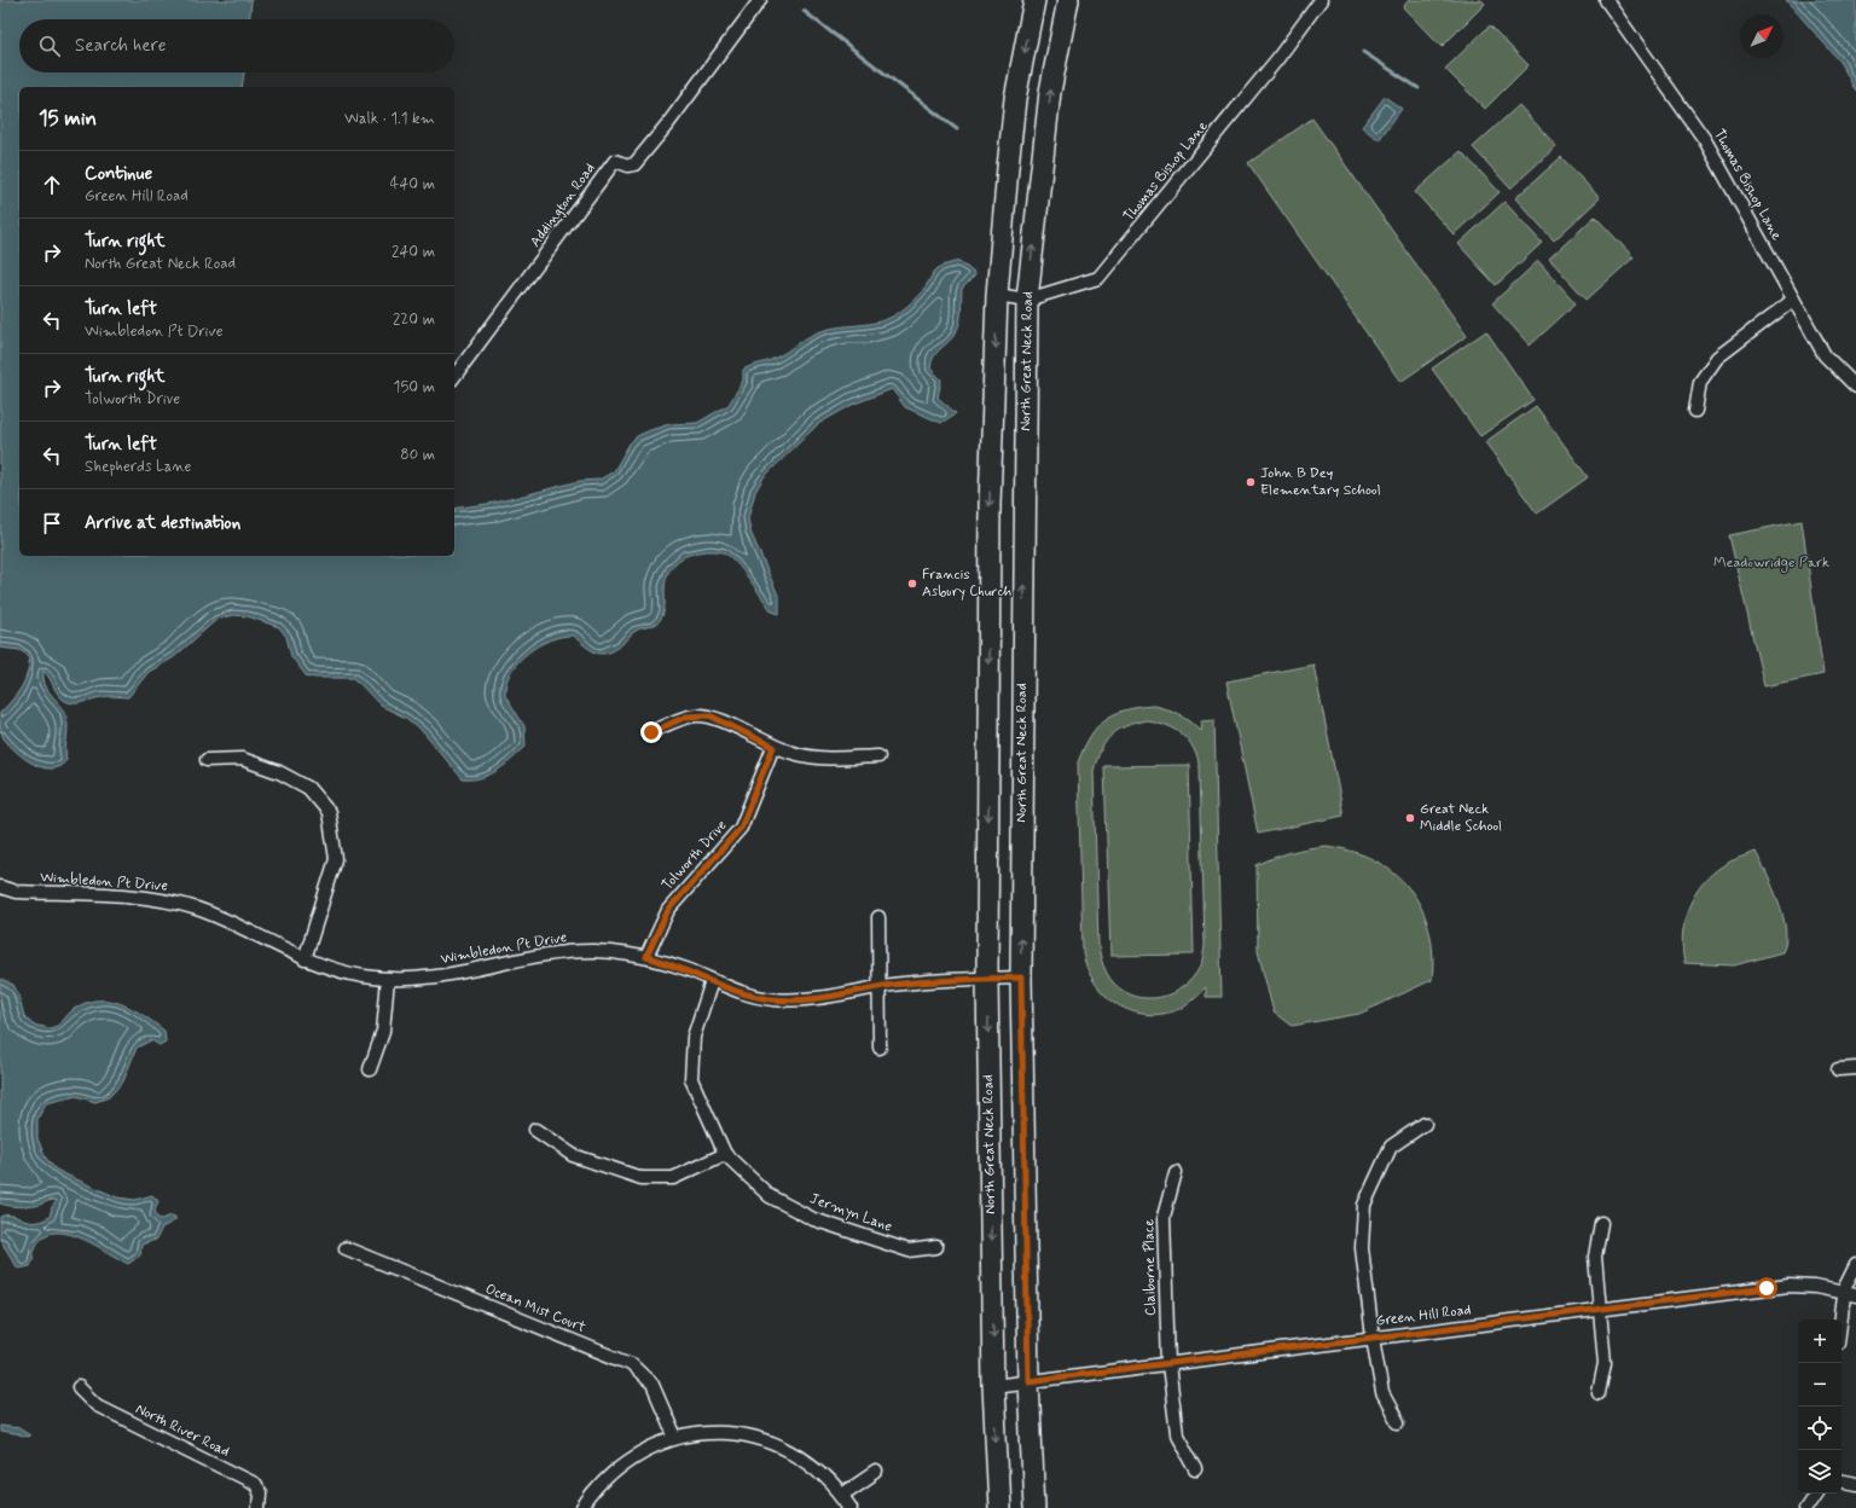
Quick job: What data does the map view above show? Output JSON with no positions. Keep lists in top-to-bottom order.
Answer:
{
  "streets": {
    "main road": ["North Great Neck Road"],
    "street": [
      "Thomas Bishop Lane",
      "Addington Road",
      "Tolworth Drive",
      "Wimbledon Pt Drive",
      "Jermyn Lane",
      "Claiborne Place",
      "Ocean Mist Court",
      "Green Hill Road",
      "North River Road"
    ]
  },
  "crossings": [
    ["Thomas Bishop Lane", "North Great Neck Road"],
    ["North Great Neck Road", "Wimbledon Pt Drive"],
    ["North Great Neck Road", "Green Hill Road"],
    ["Tolworth Drive", "Wimbledon Pt Drive"],
    ["Wimbledon Pt Drive", "Jermyn Lane"],
    ["Claiborne Place", "Green Hill Road"]
  ],
  "parks": ["Meadowridge Park"],
  "places": ["John B Dey Elementary School", "Francis Asbury Church", "Great Neck Middle School"],
  "north": "top right",
  "page": {
    "search": "Search here",
    "heading": ["15 min", "Walk · 1.1 km"],
    "list": [
      ["Continue", "Green Hill Road", "440 m"],
      ["Turn right", "North Great Neck Road", "240 m"],
      ["Turn left", "Wimbledon Pt Drive", "220 m"],
      ["Turn right", "Tolworth Drive", "150 m"],
      ["Turn left", "Shepherds Lane", "80 m"],
      "Arrive at destination"
    ],
    "map_buttons": ["+", "−"]
  }
}
